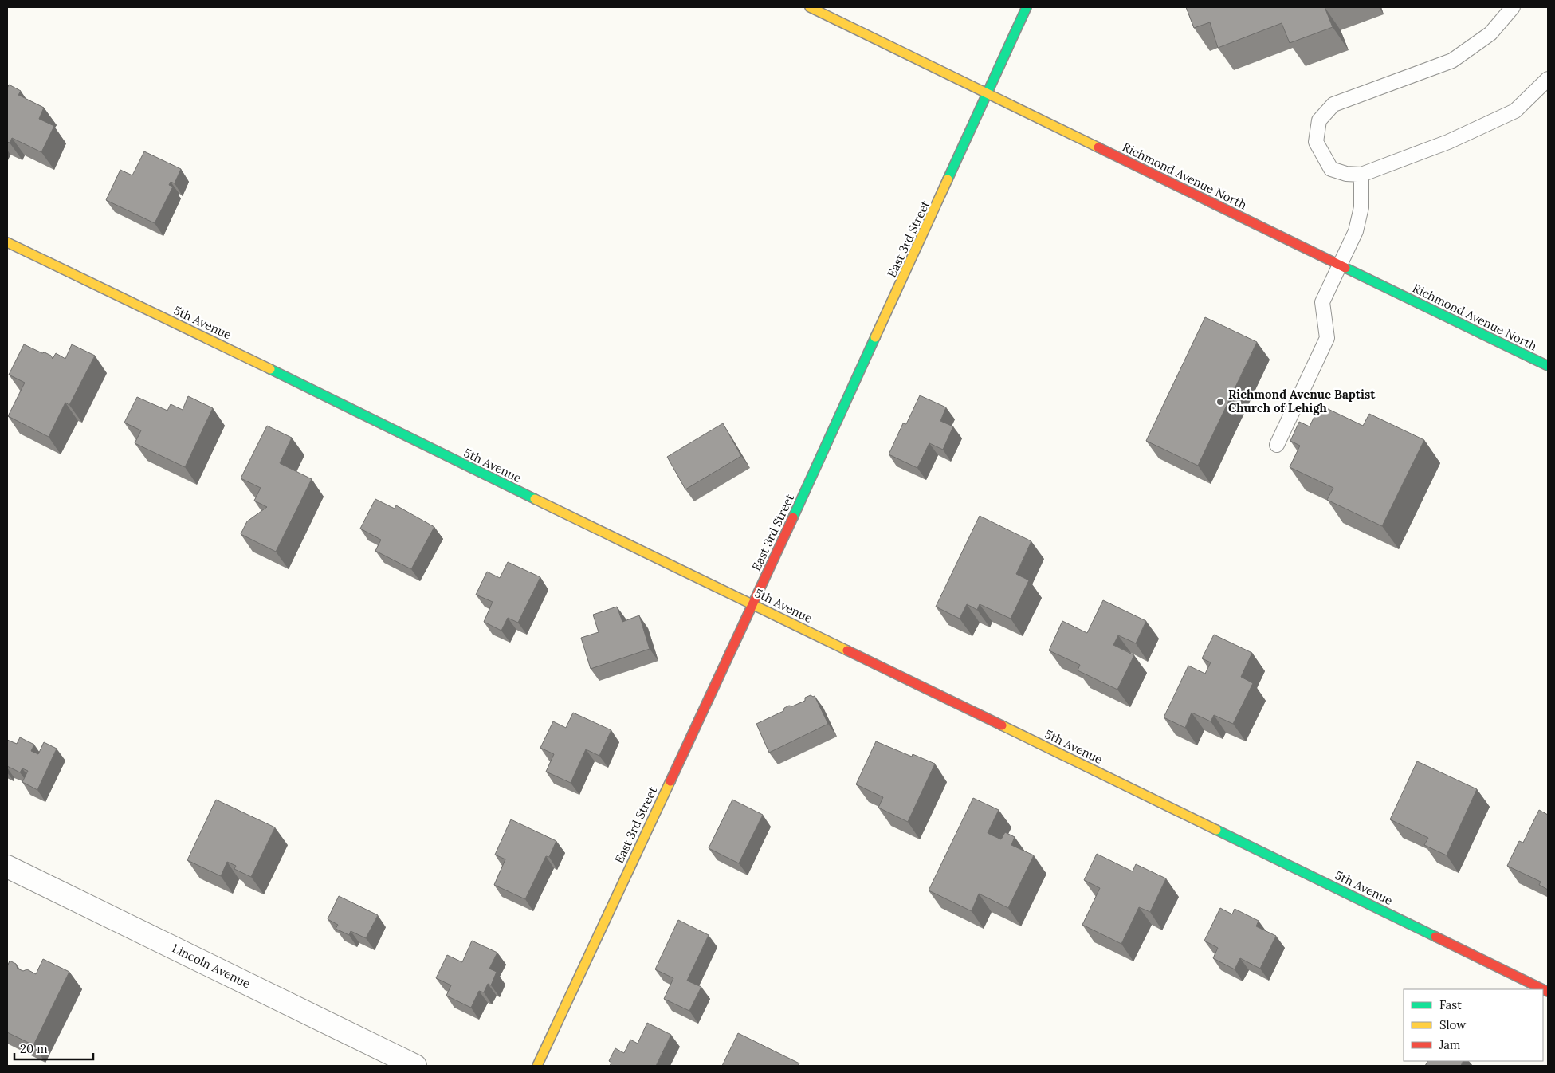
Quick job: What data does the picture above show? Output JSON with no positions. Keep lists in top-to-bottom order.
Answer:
{
  "streets": {
    "street": [
      "Richmond Avenue North",
      "East 3rd Street",
      "5th Avenue",
      "Lincoln Avenue"
    ]
  },
  "crossings": [
    ["Richmond Avenue North", "East 3rd Street"],
    ["East 3rd Street", "5th Avenue"]
  ],
  "places": ["Richmond Avenue Baptist Church of Lehigh"],
  "legend": ["Fast", "Slow", "Jam"],
  "scale_bar": "20 m"
}
